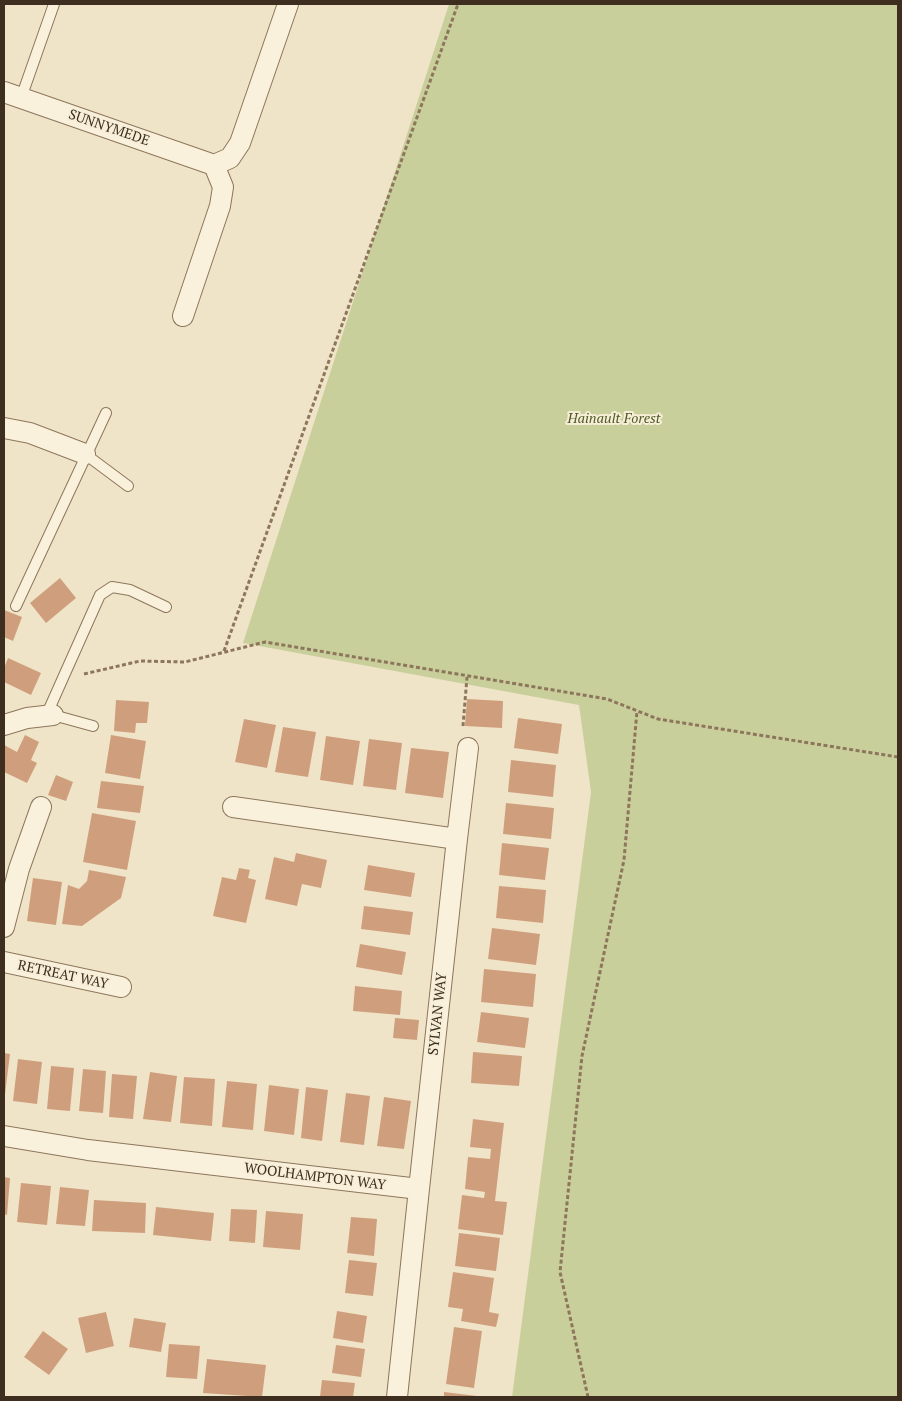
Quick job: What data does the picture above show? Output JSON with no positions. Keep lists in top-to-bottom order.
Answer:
{
  "streets": {
    "street": [
      "SUNNYMEDE",
      "RETREAT WAY",
      "SYLVAN WAY",
      "WOOLHAMPTON WAY"
    ]
  },
  "crossings": [
    ["SYLVAN WAY", "WOOLHAMPTON WAY"]
  ],
  "parks": ["Hainault Forest"]
}
